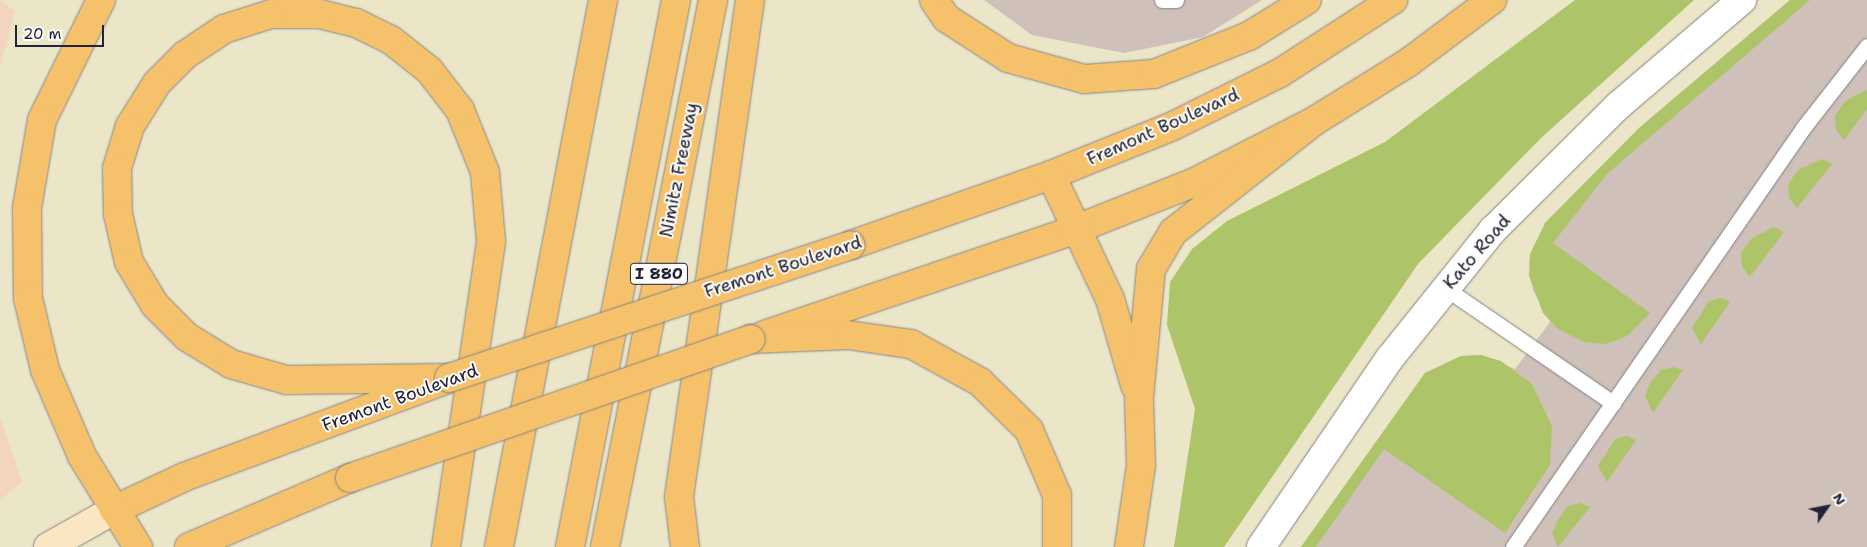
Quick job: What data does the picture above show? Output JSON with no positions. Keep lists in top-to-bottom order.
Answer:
{
  "streets": {
    "main road": ["Fremont Boulevard", "Nimitz Freeway", "I 880"],
    "street": ["Kato Road"]
  },
  "scale_bar": "20 m",
  "north": "top right"
}
